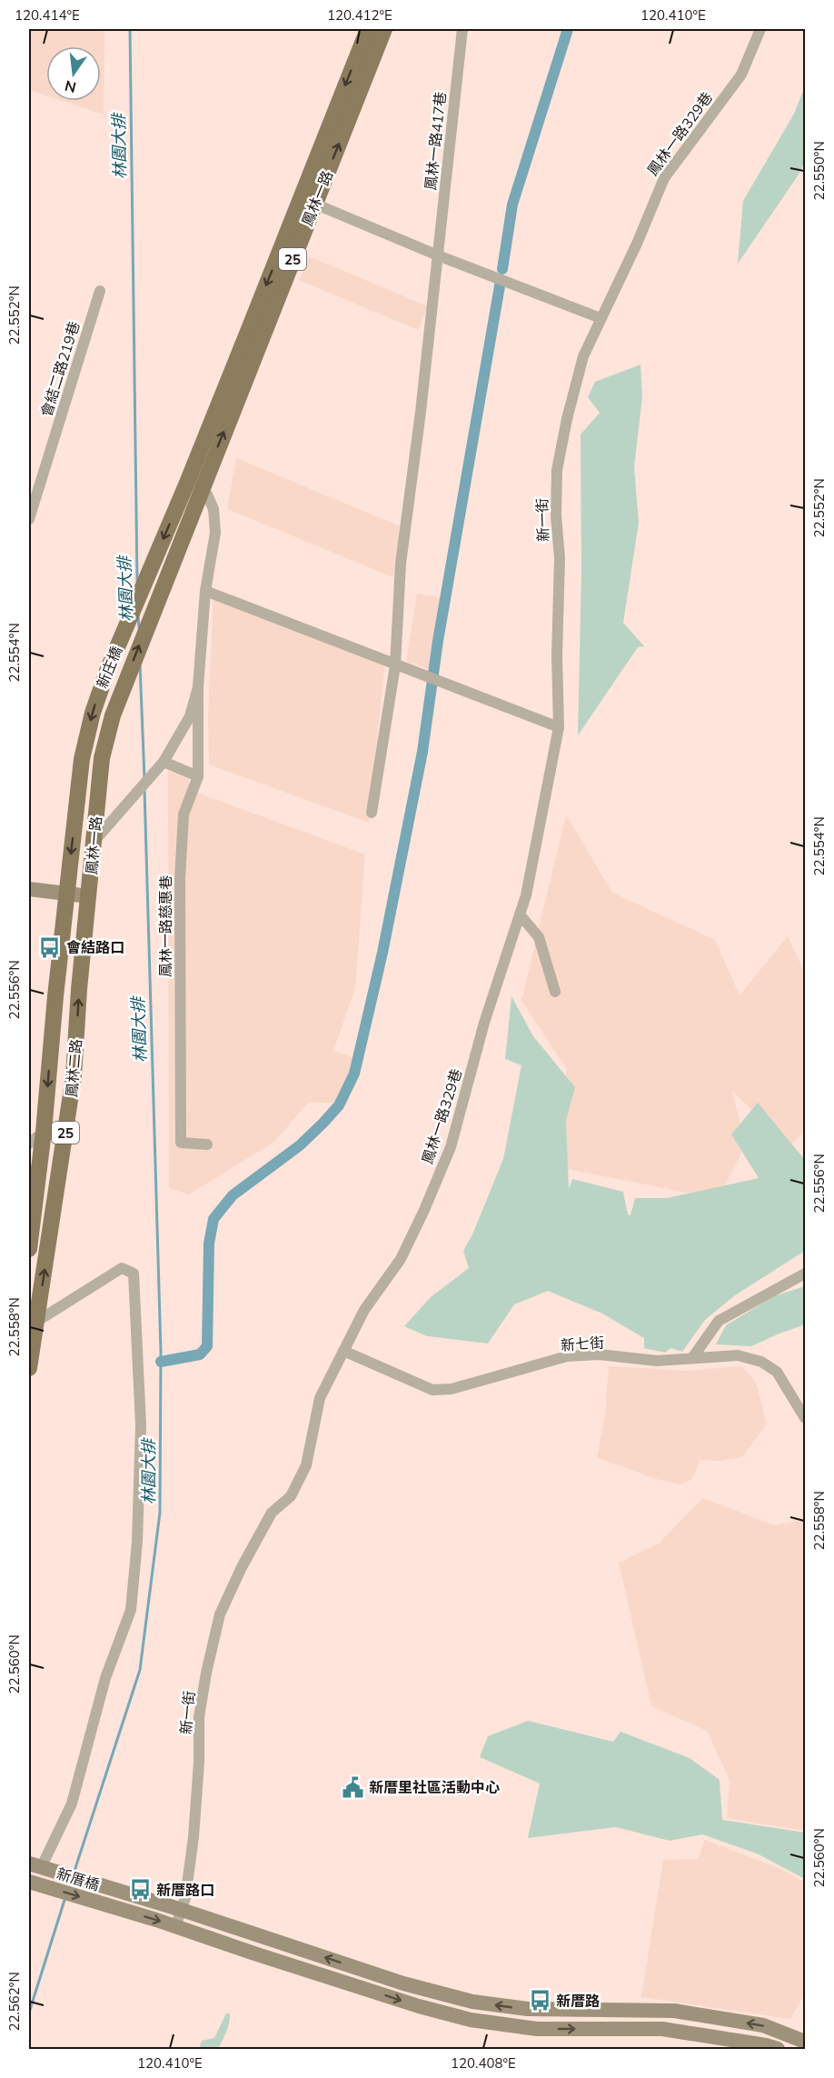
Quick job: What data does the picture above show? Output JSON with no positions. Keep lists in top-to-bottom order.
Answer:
{
  "streets": {
    "main road": [
      "鳳林一路",
      "25",
      "新庄橋",
      "鳳林二路"
    ],
    "street": [
      "鳳林一路329巷",
      "鳳林一路417巷",
      "會結二路219巷",
      "新一街",
      "鳳林一路慈惠巷",
      "新七街",
      "新厝橋"
    ]
  },
  "crossings": [
    ["鳳林一路329巷", "新一街"],
    ["鳳林一路329巷", "新七街"],
    ["鳳林一路", "新庄橋"],
    ["鳳林一路", "鳳林二路"],
    ["新一街", "新厝橋"]
  ],
  "water": ["林園大排"],
  "places": {
    "bus stop": ["會結路口", "新厝路口", "新厝路"],
    "public building": ["新厝里社區活動中心"]
  },
  "north": "bottom",
  "coordinates": [
    "120.414°E",
    "120.412°E",
    "120.410°E",
    "22.550°N",
    "22.552°N",
    "22.554°N",
    "22.556°N",
    "22.558°N",
    "22.560°N",
    "22.562°N",
    "120.408°E"
  ]
}
